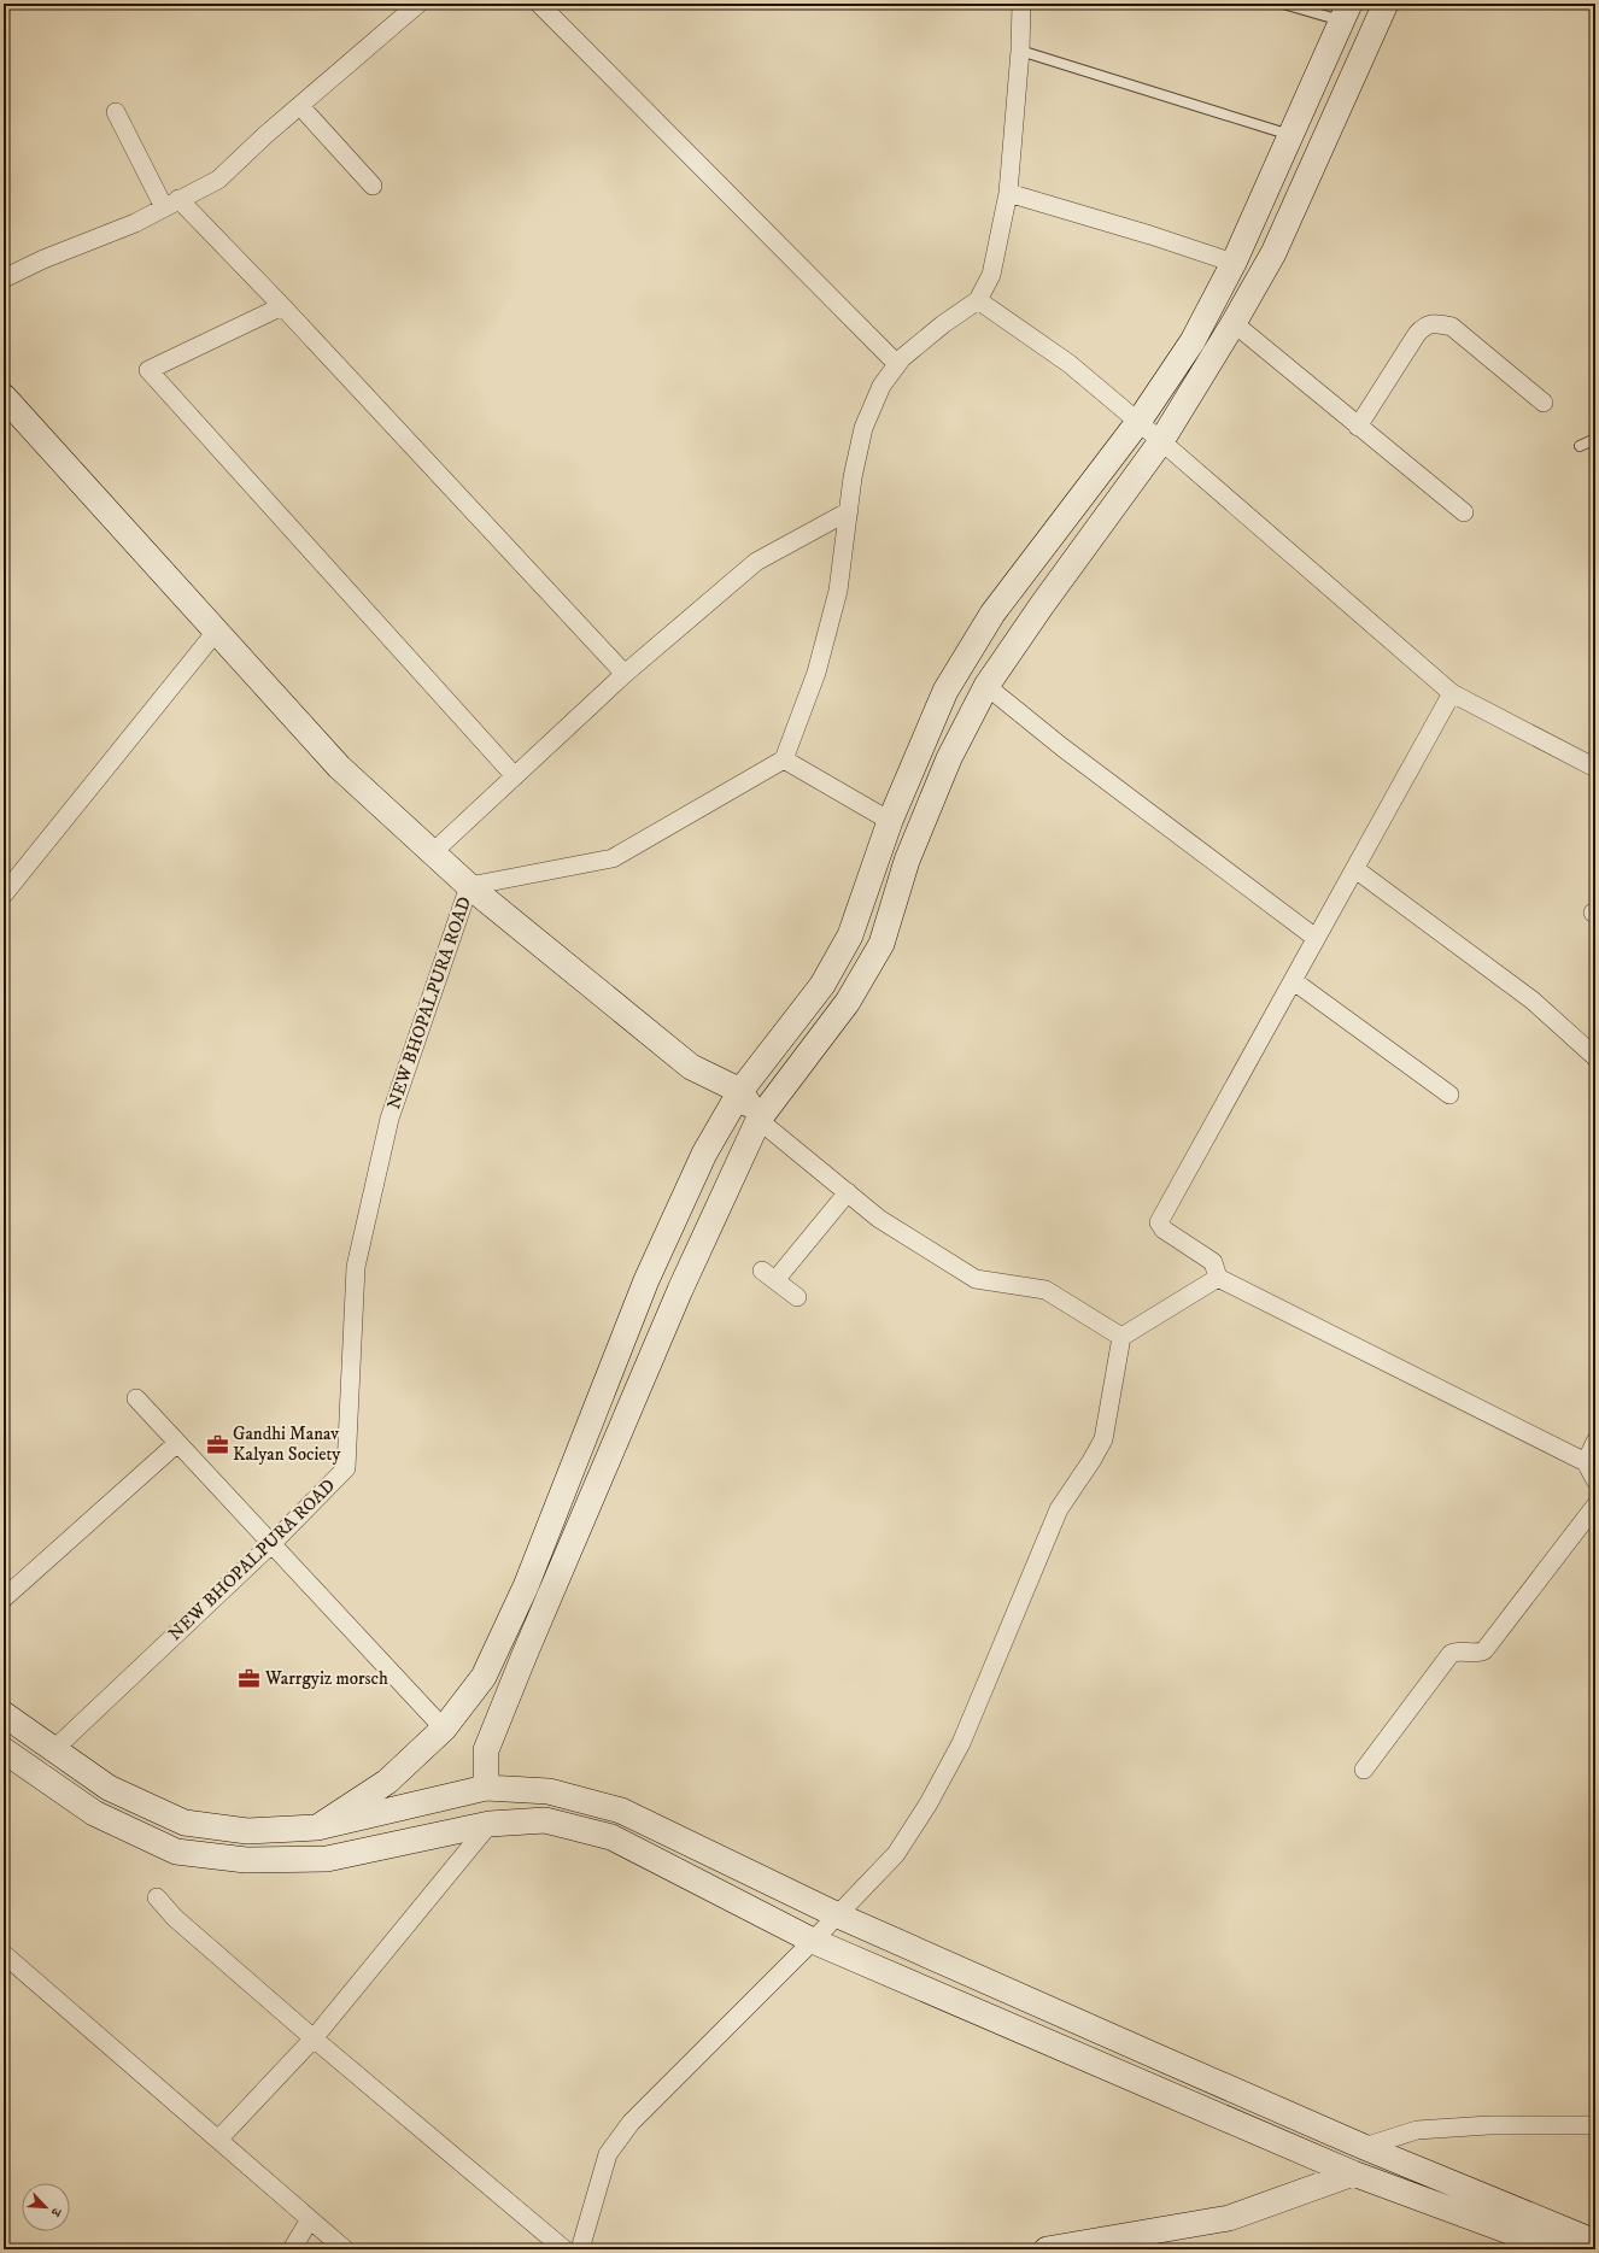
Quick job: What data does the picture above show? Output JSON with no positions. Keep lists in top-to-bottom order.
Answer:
{
  "streets": {
    "street": ["NEW BHOPALPURA ROAD"]
  },
  "places": {
    "office": ["Gandhi Manav Kalyan Society", "Warrgyiz morsch"]
  },
  "north": "bottom right"
}
